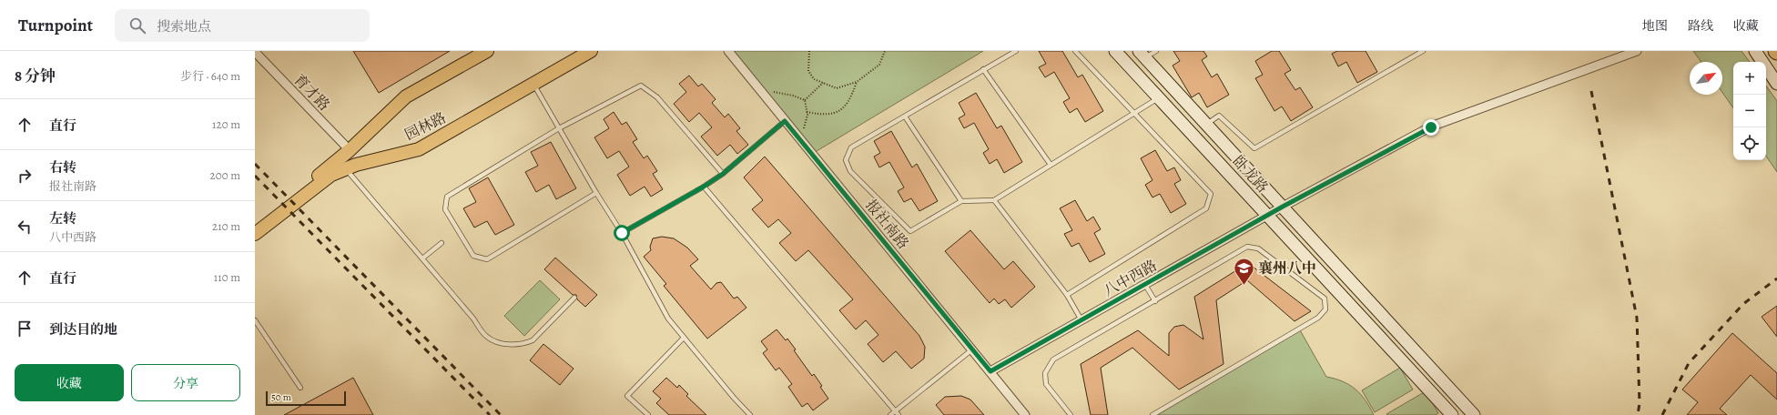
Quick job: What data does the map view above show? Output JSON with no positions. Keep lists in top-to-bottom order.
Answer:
{
  "streets": {
    "main road": ["园林路", "卧龙路"],
    "street": ["育才路", "报社南路", "八中西路"]
  },
  "crossings": [
    ["育才路", "园林路"],
    ["卧龙路", "八中西路"],
    ["报社南路", "八中西路"]
  ],
  "places": {
    "school or university": ["襄州八中"]
  },
  "scale_bar": "50 m",
  "north": "top right",
  "page": {
    "header": "Turnpoint",
    "search": "搜索地点",
    "nav": ["地图", "路线", "收藏"],
    "heading": ["8 分钟", "步行 · 640 m"],
    "map_buttons": ["+", "−"],
    "list": [
      ["直行", "120 m"],
      ["右转", "报社南路", "200 m"],
      ["左转", "八中西路", "210 m"],
      ["直行", "110 m"],
      "到达目的地"
    ],
    "buttons": ["收藏", "分享"],
    "scale": "50 m"
  }
}
